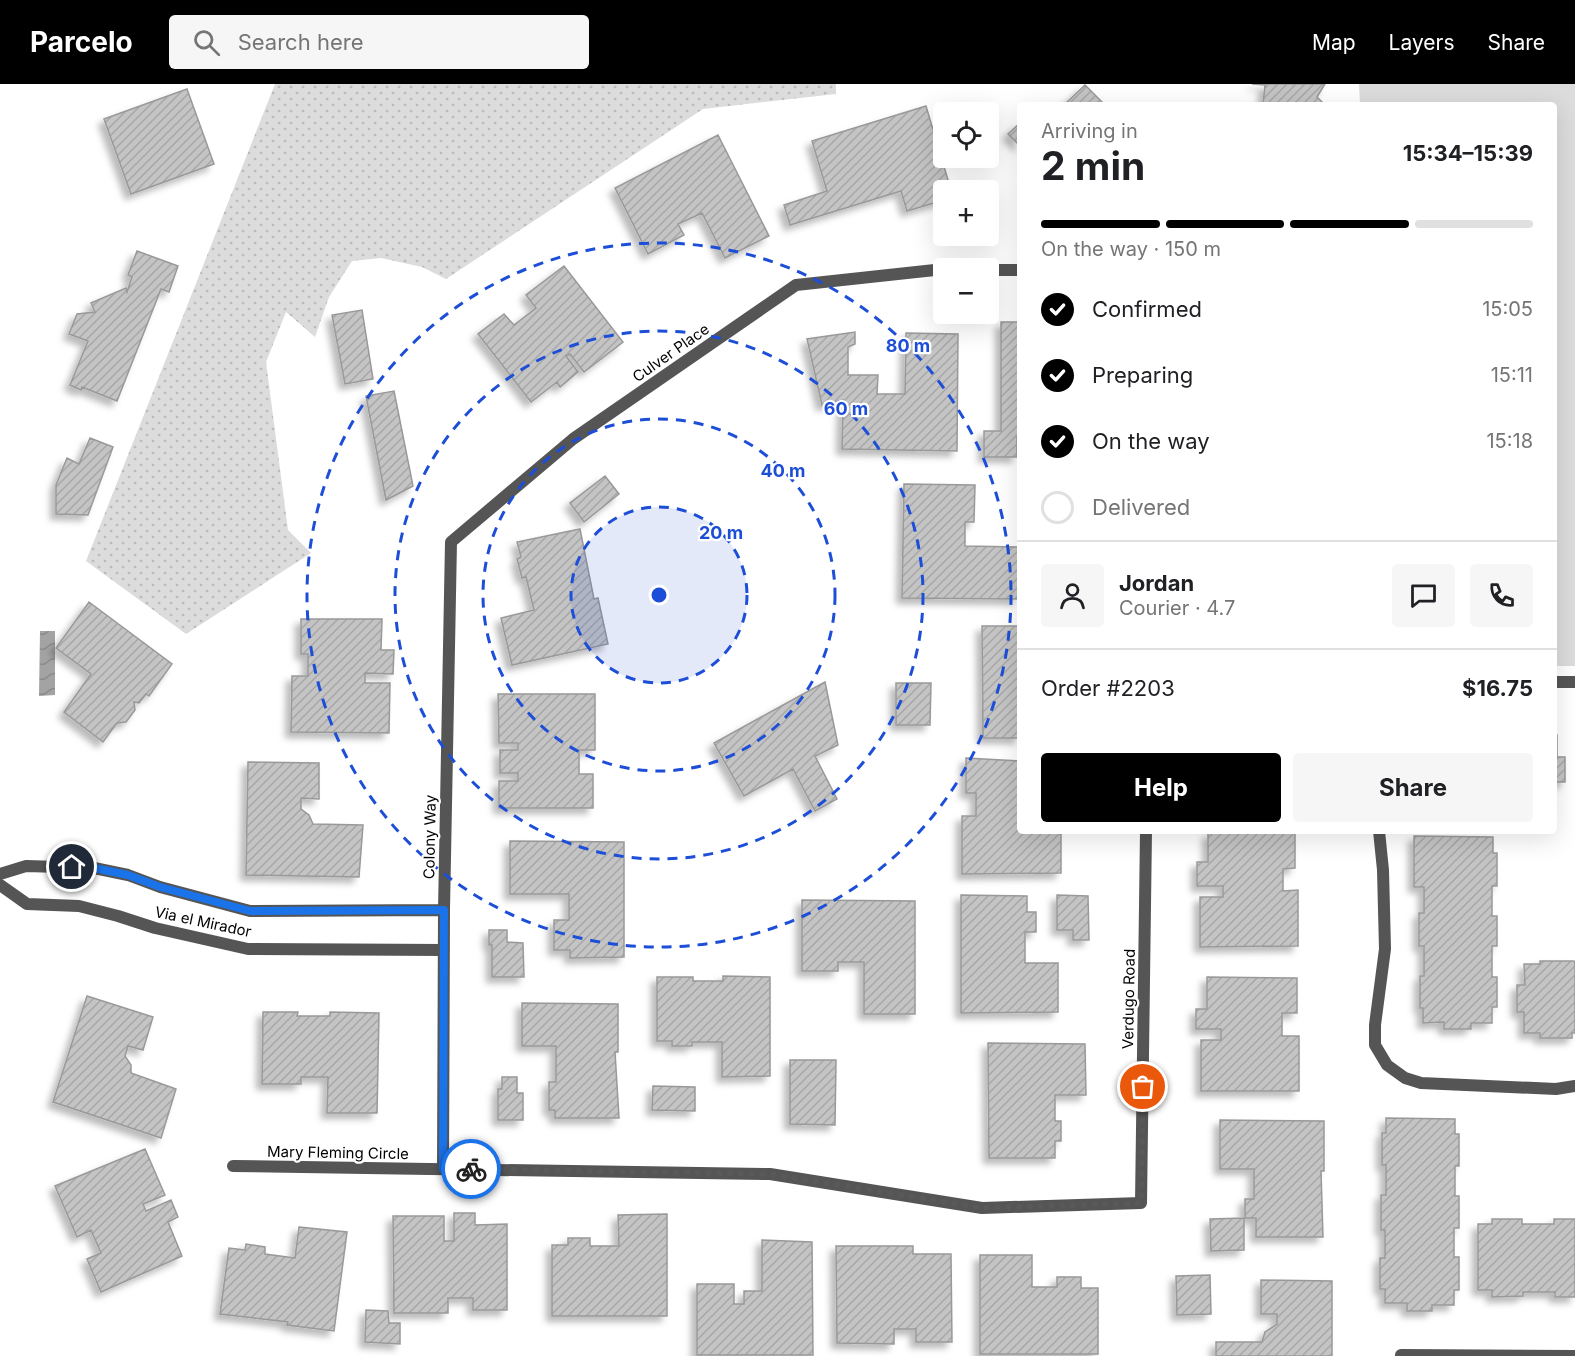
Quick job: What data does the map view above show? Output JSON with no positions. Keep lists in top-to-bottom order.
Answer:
{
  "streets": {
    "street": [
      "Culver Place",
      "Colony Way",
      "Via el Mirador",
      "Verdugo Road",
      "Mary Fleming Circle"
    ]
  },
  "crossings": [
    ["Culver Place", "Colony Way"],
    ["Colony Way", "Via el Mirador"],
    ["Colony Way", "Mary Fleming Circle"],
    ["Verdugo Road", "Mary Fleming Circle"]
  ],
  "page": {
    "header": "Parcelo",
    "search": "Search here",
    "nav": ["Map", "Layers", "Share"],
    "map_buttons": ["+", "−"],
    "heading": ["2 min", "Arriving in", "15:34–15:39"],
    "panel": [
      "Jordan",
      "Courier · 4.7",
      "Order #2203",
      "$16.75"
    ],
    "bar": "On the way · 150 m",
    "list": [
      ["Confirmed", "15:05"],
      ["Preparing", "15:11"],
      ["On the way", "15:18"],
      "Delivered"
    ],
    "buttons": ["Help", "Share"]
  },
  "rings": [
    "80 m",
    "60 m",
    "40 m",
    "20 m"
  ]
}
